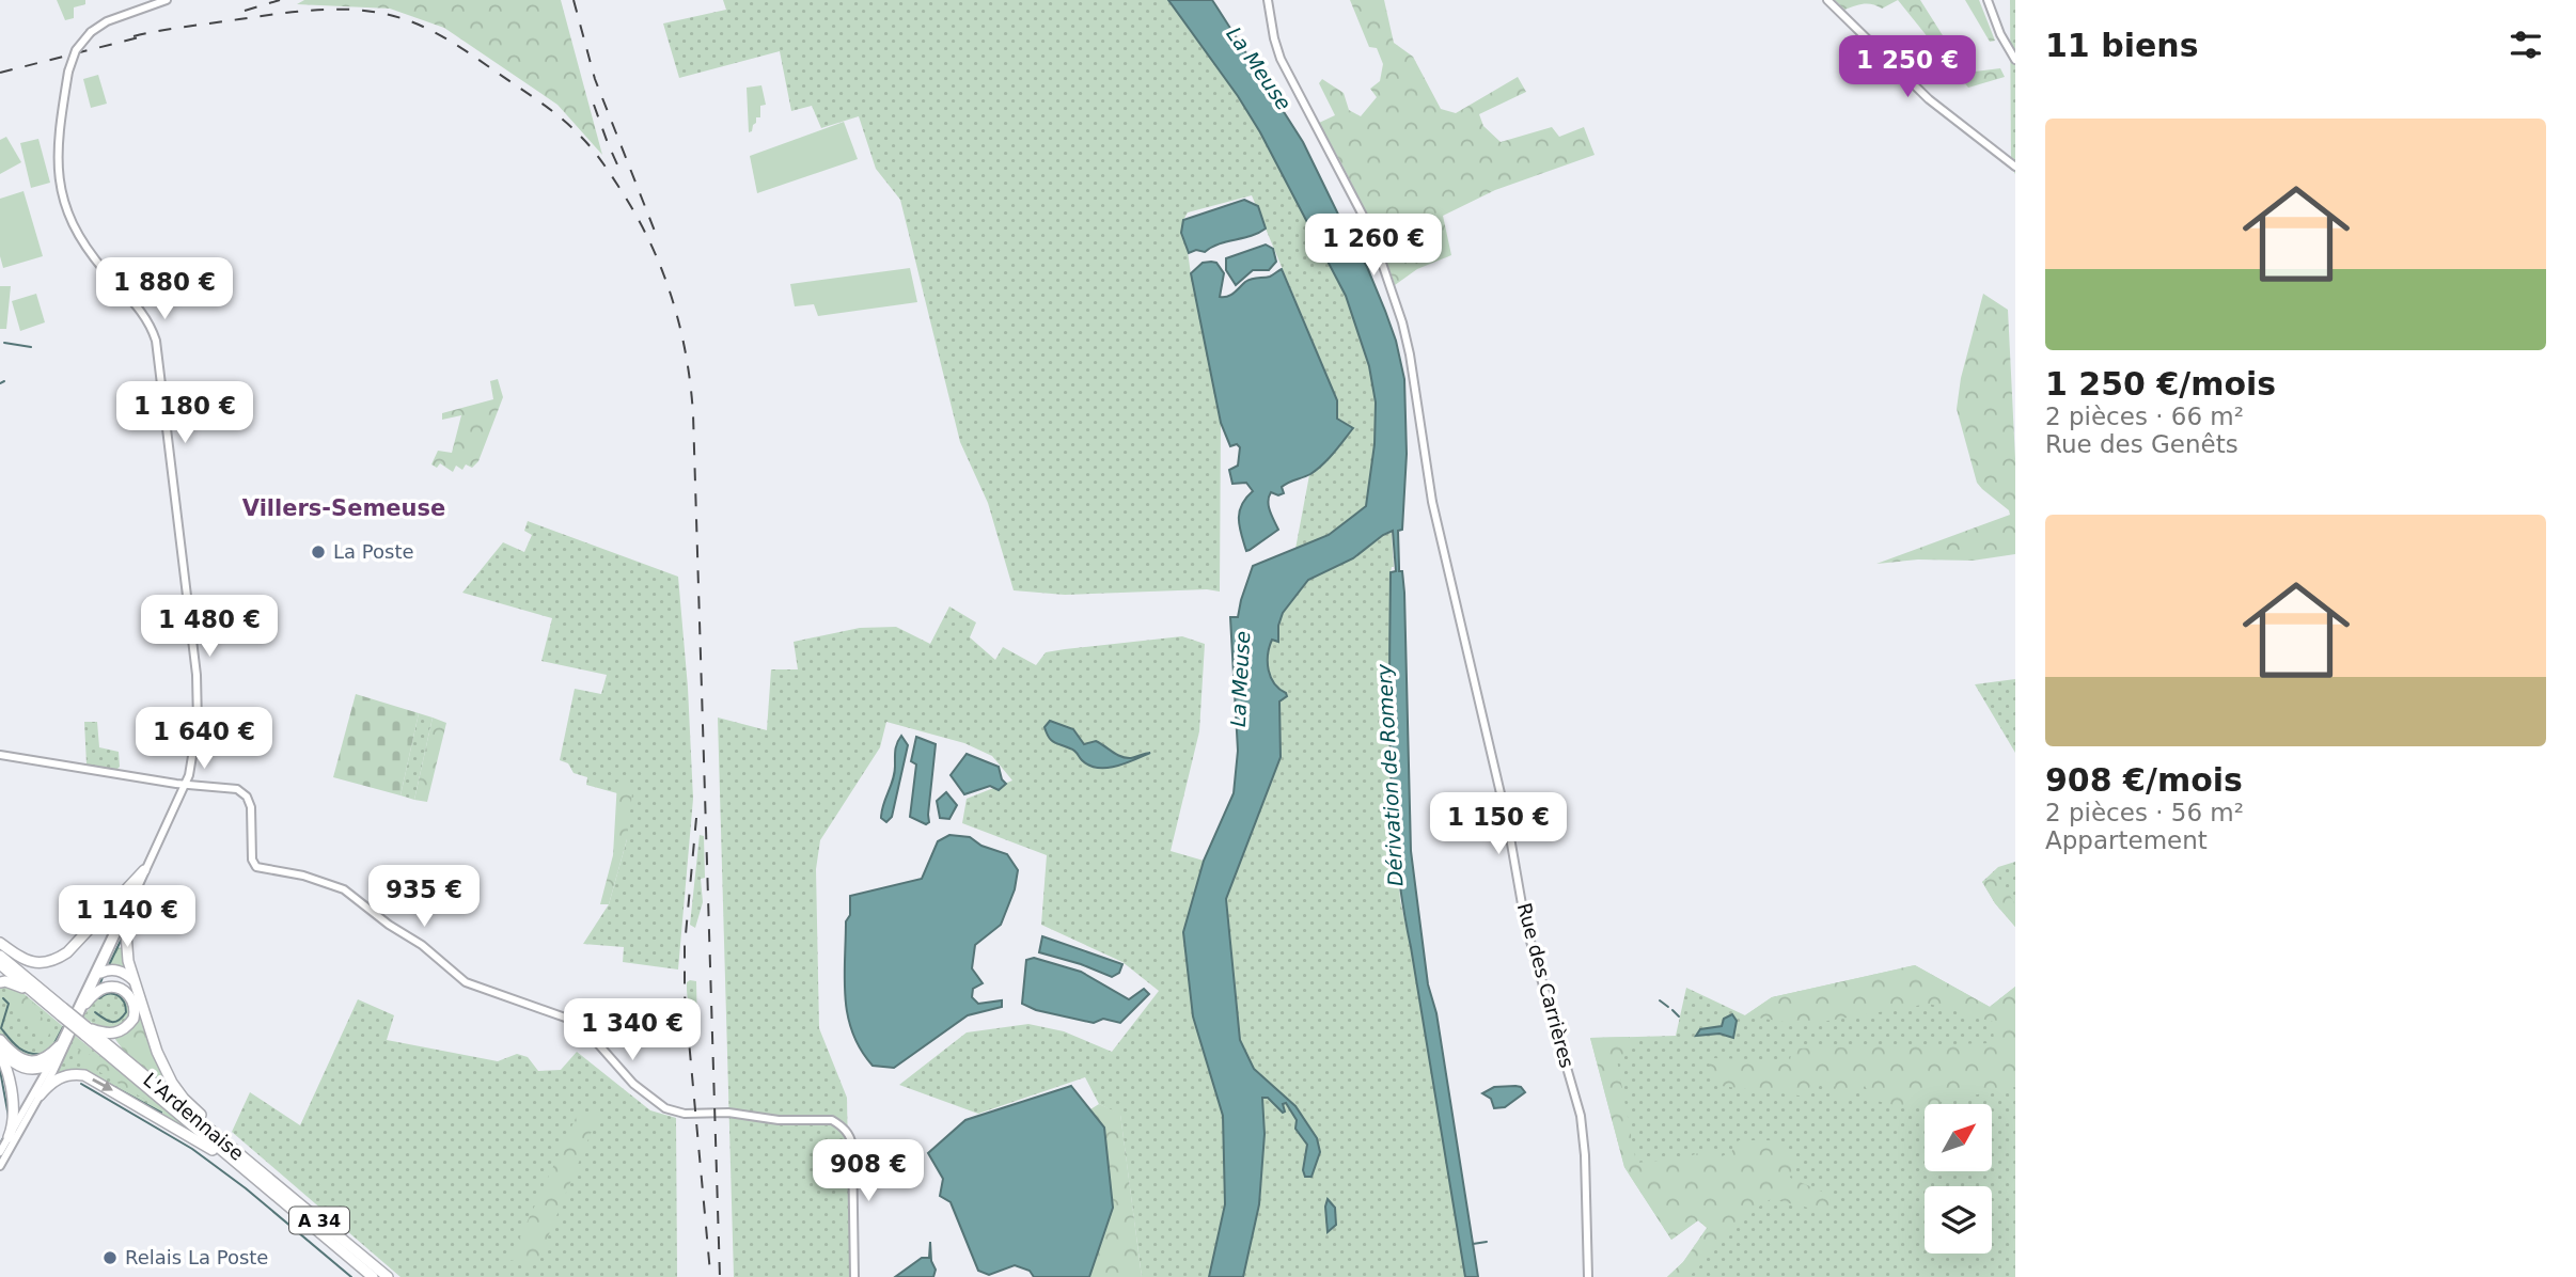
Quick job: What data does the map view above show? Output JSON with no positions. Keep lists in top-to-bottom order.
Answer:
{
  "streets": {
    "highway": ["L'Ardennaise", "A 34"],
    "main road": ["Rue des Carrières"]
  },
  "districts": ["Villers-Semeuse"],
  "water": ["La Meuse", "Dérivation de Romery"],
  "places": ["La Poste", "Relais La Poste"],
  "north": "top right",
  "page": {
    "heading": "11 biens",
    "price": [
      "1 250 €",
      "1 260 €",
      "1 880 €",
      "1 180 €",
      "1 480 €",
      "1 640 €",
      "1 150 €",
      "935 €",
      "1 140 €",
      "1 340 €",
      "908 €"
    ],
    "list": [
      {
        "name": "1 250 €/mois",
        "note": "2 pièces · 66 m² · Rue des Genêts"
      },
      {
        "name": "908 €/mois",
        "note": "2 pièces · 56 m² · Appartement"
      }
    ]
  }
}
